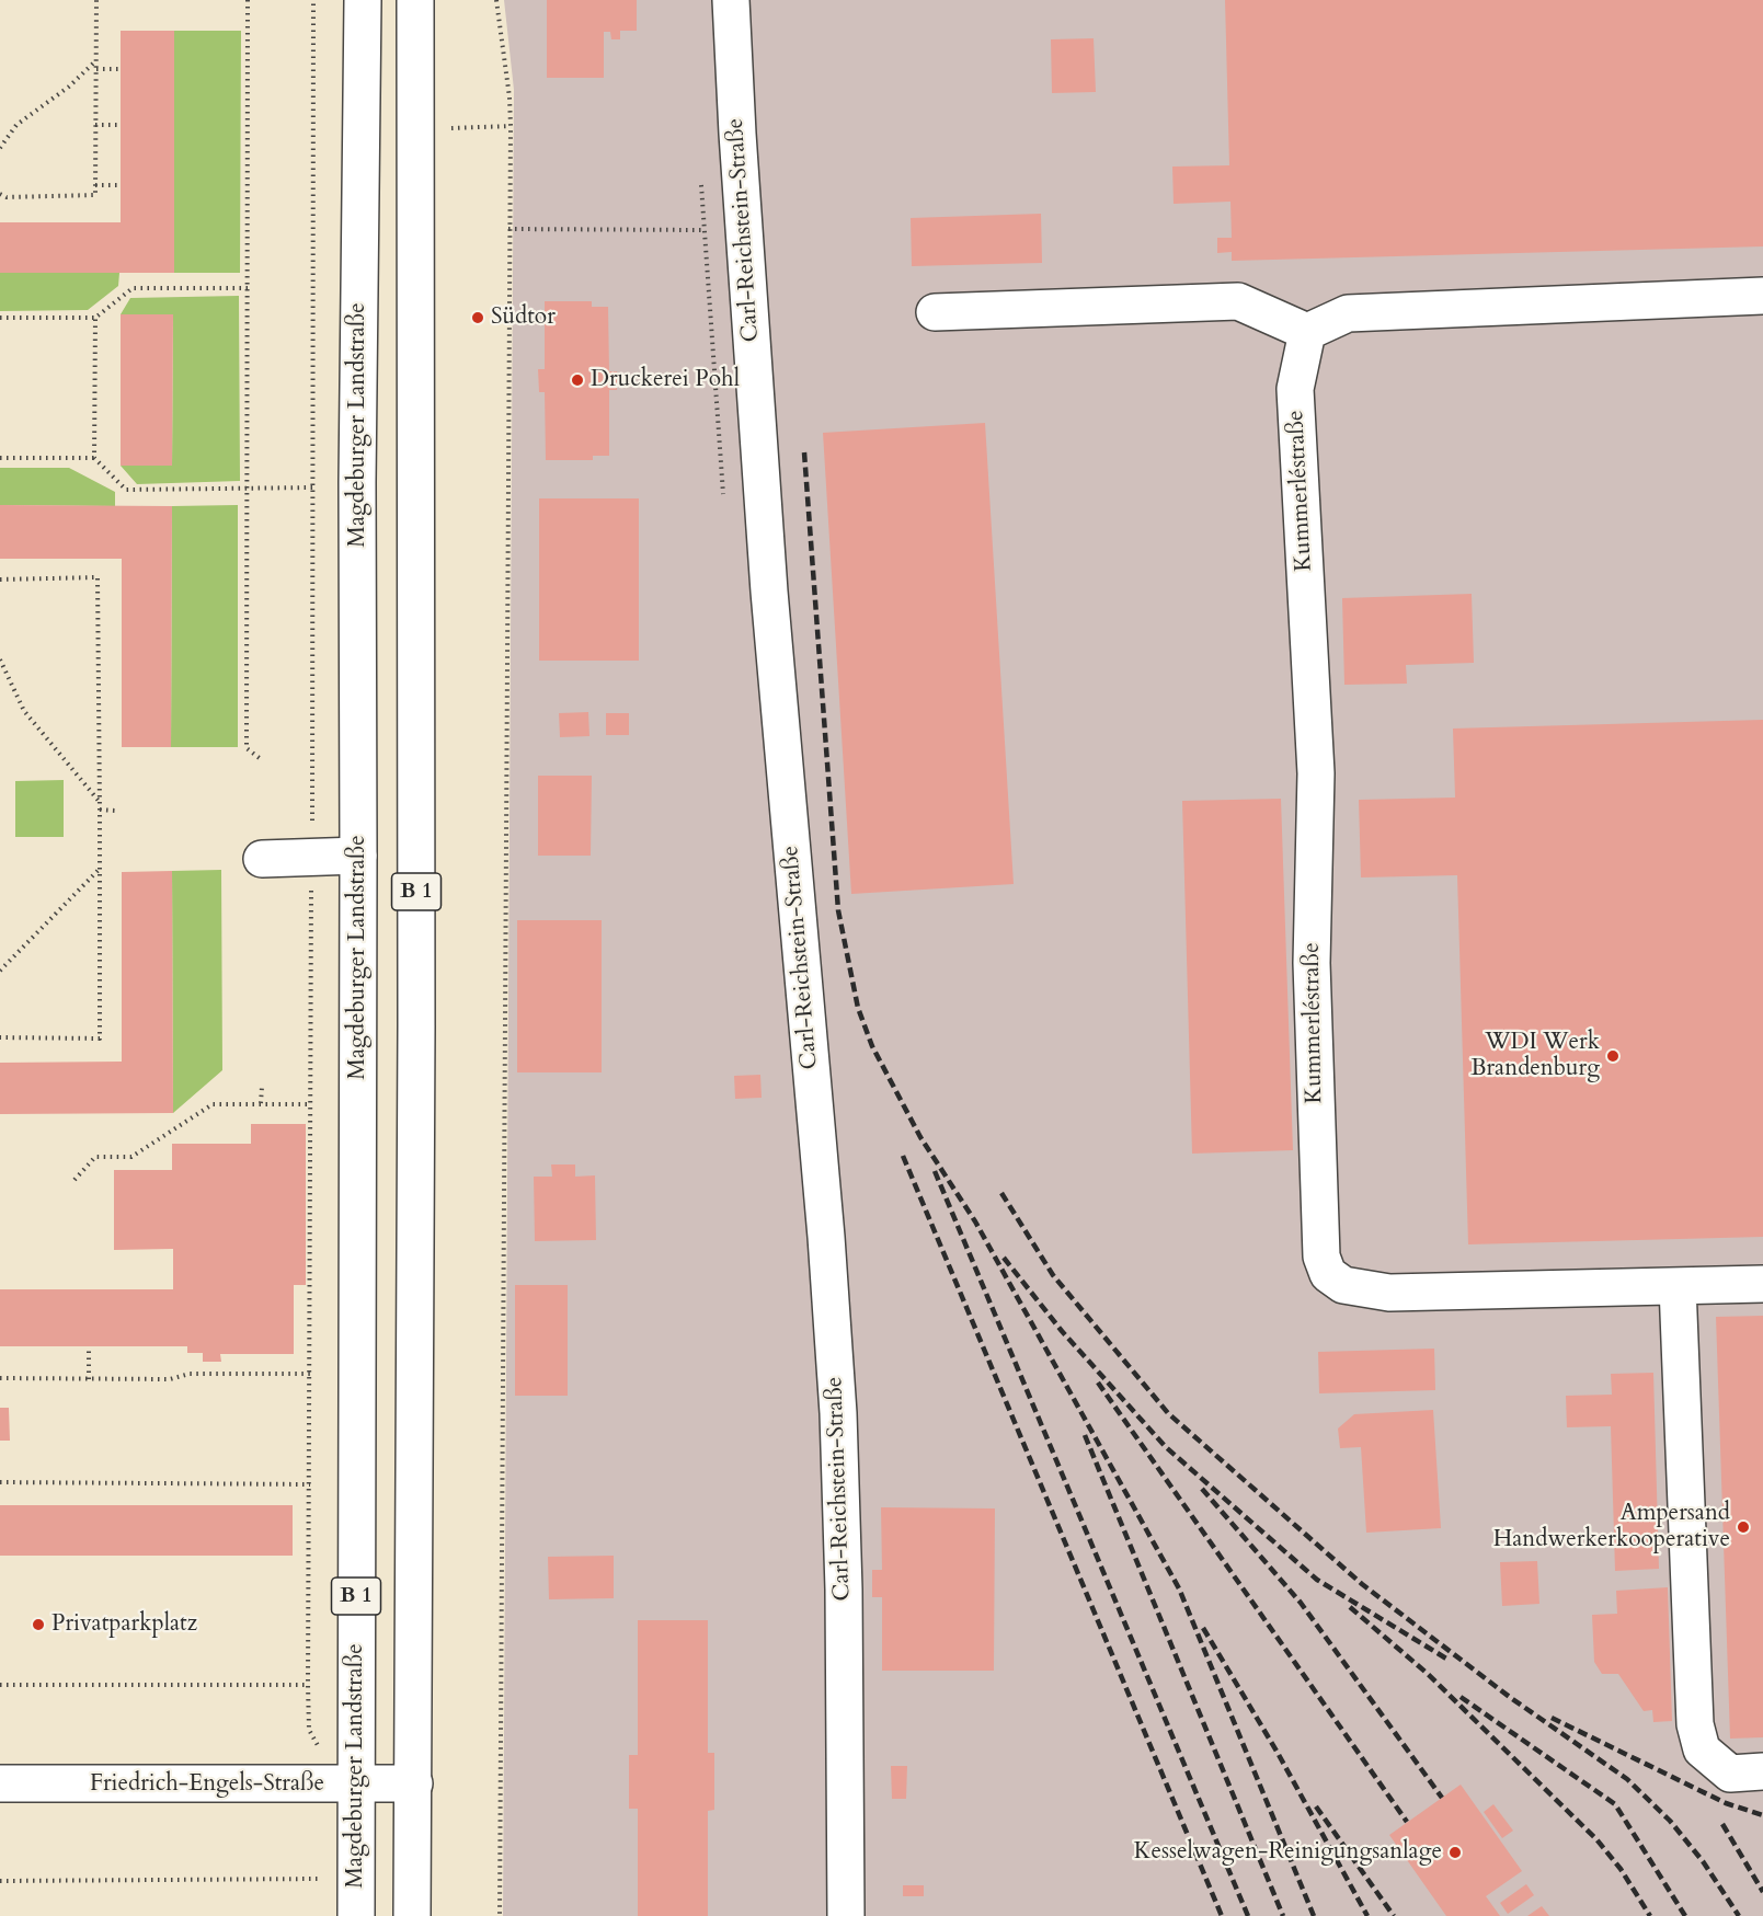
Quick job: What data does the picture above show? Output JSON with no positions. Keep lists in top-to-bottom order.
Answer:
{
  "streets": {
    "street": [
      "Carl-Reichstein-Straße",
      "Magdeburger Landstraße",
      "Kummerléstraße",
      "B 1",
      "Friedrich-Engels-Straße"
    ]
  },
  "crossings": [
    ["Magdeburger Landstraße", "Friedrich-Engels-Straße"],
    ["B 1", "Friedrich-Engels-Straße"]
  ],
  "places": [
    "Südtor",
    "Druckerei Pohl",
    "WDI Werk Brandenburg",
    "Ampersand Handwerkerkooperative",
    "Privatparkplatz",
    "Kesselwagen-Reinigungsanlage"
  ]
}
